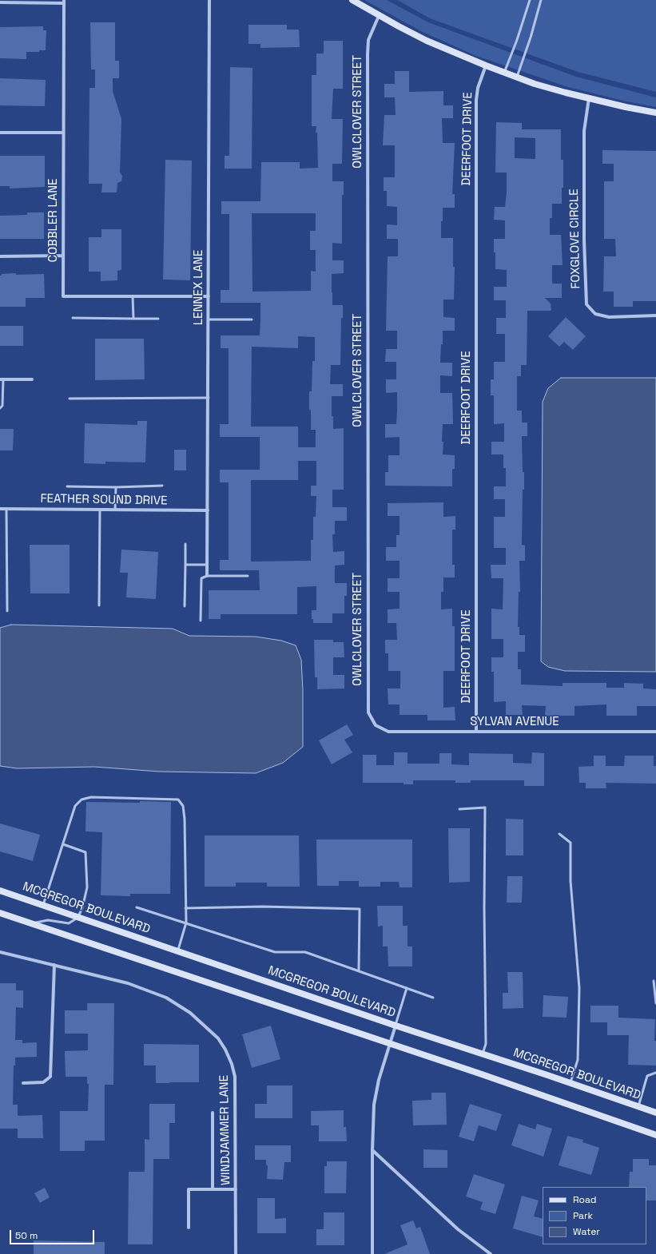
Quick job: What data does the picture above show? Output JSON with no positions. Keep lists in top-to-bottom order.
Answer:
{
  "streets": {
    "main road": ["MCGREGOR BOULEVARD"],
    "street": [
      "OWLCLOVER STREET",
      "DEERFOOT DRIVE",
      "COBBLER LANE",
      "FOXGLOVE CIRCLE",
      "LENNEX LANE",
      "FEATHER SOUND DRIVE",
      "SYLVAN AVENUE",
      "WINDJAMMER LANE"
    ]
  },
  "crossings": [
    ["OWLCLOVER STREET", "SYLVAN AVENUE"],
    ["DEERFOOT DRIVE", "SYLVAN AVENUE"],
    ["COBBLER LANE", "LENNEX LANE"],
    ["LENNEX LANE", "FEATHER SOUND DRIVE"]
  ],
  "legend": ["Road", "Park", "Water"],
  "scale_bar": "50 m"
}
